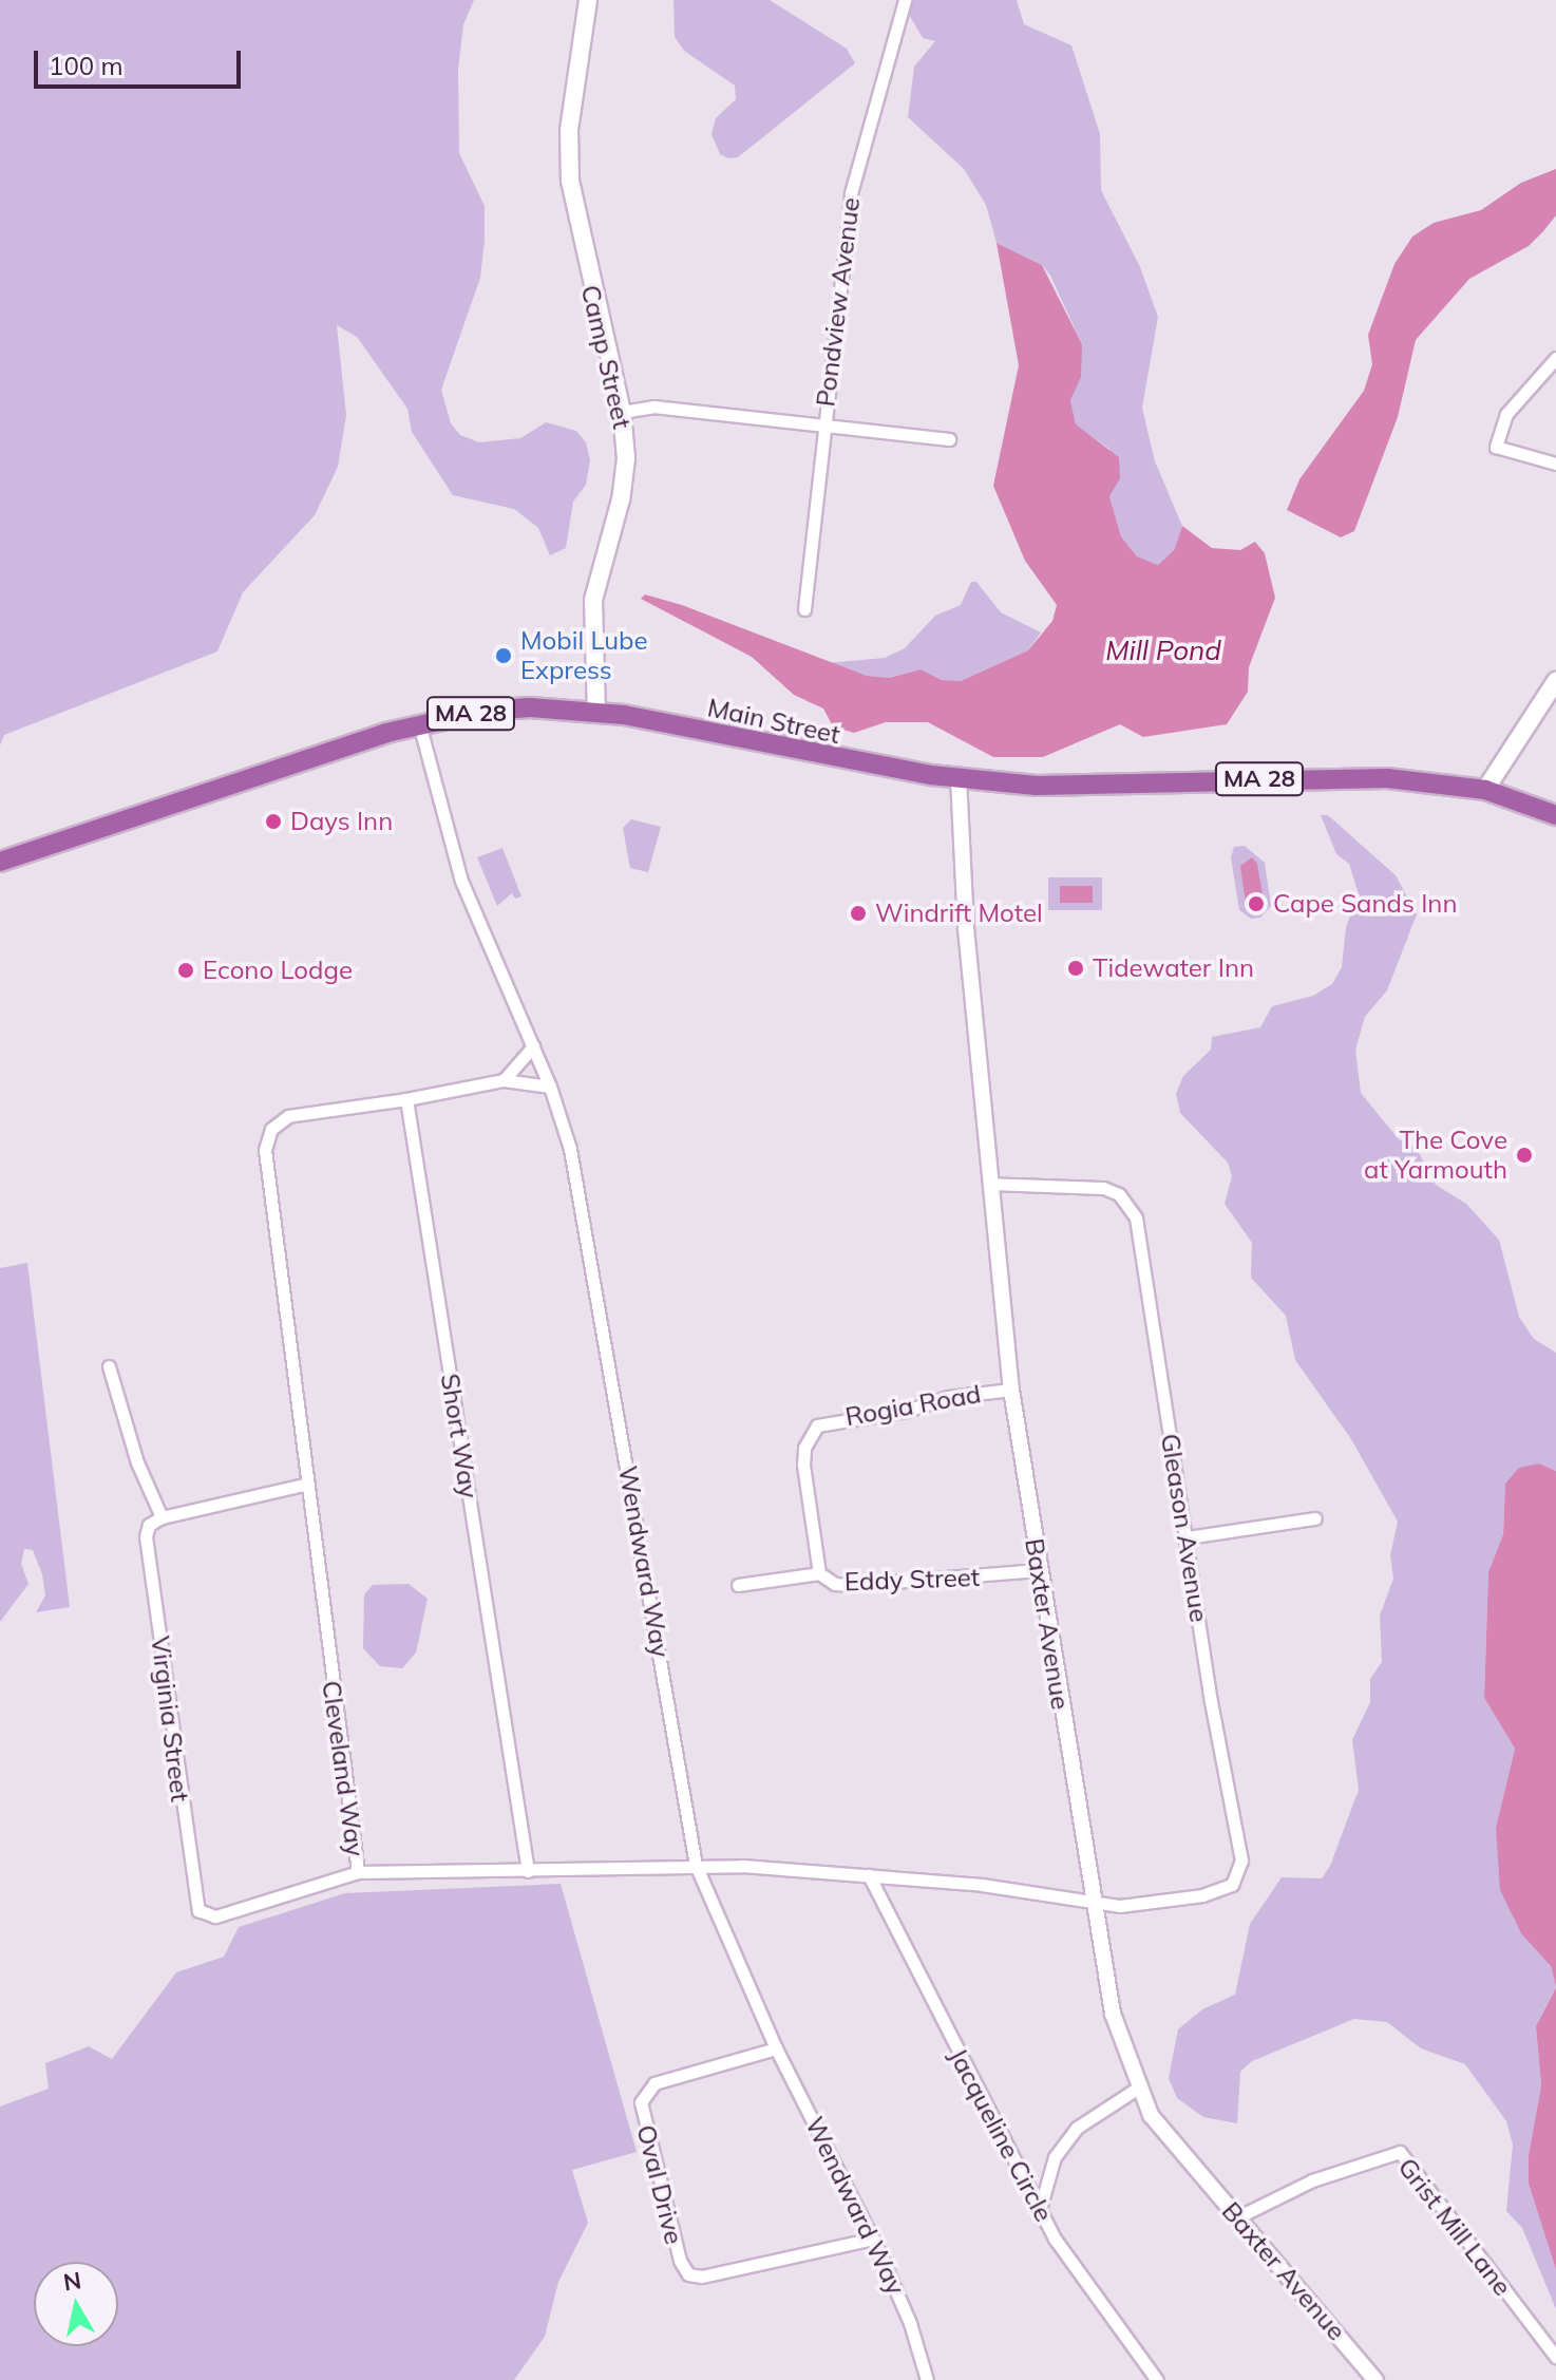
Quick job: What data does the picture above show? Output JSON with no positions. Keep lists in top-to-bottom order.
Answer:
{
  "streets": {
    "main road": ["Camp Street", "MA 28", "Main Street"],
    "street": [
      "Pondview Avenue",
      "Rogia Road",
      "Short Way",
      "Gleason Avenue",
      "Wendward Way",
      "Eddy Street",
      "Baxter Avenue",
      "Virginia Street",
      "Cleveland Way",
      "Jacqueline Circle",
      "Oval Drive",
      "Grist Mill Lane"
    ]
  },
  "crossings": [
    ["Camp Street", "Main Street"],
    ["Main Street", "Wendward Way"],
    ["Main Street", "Baxter Avenue"],
    ["Rogia Road", "Eddy Street"],
    ["Rogia Road", "Baxter Avenue"],
    ["Short Way", "Cleveland Way"],
    ["Gleason Avenue", "Baxter Avenue"],
    ["Gleason Avenue", "Cleveland Way"],
    ["Wendward Way", "Cleveland Way"],
    ["Wendward Way", "Oval Drive"],
    ["Eddy Street", "Baxter Avenue"],
    ["Baxter Avenue", "Cleveland Way"],
    ["Baxter Avenue", "Grist Mill Lane"],
    ["Virginia Street", "Cleveland Way"],
    ["Cleveland Way", "Jacqueline Circle"]
  ],
  "water": ["Mill Pond"],
  "places": [
    "Mobil Lube Express",
    "Days Inn",
    "Cape Sands Inn",
    "Windrift Motel",
    "Tidewater Inn",
    "Econo Lodge",
    "The Cove at Yarmouth"
  ],
  "scale_bar": "100 m",
  "north": "top"
}
